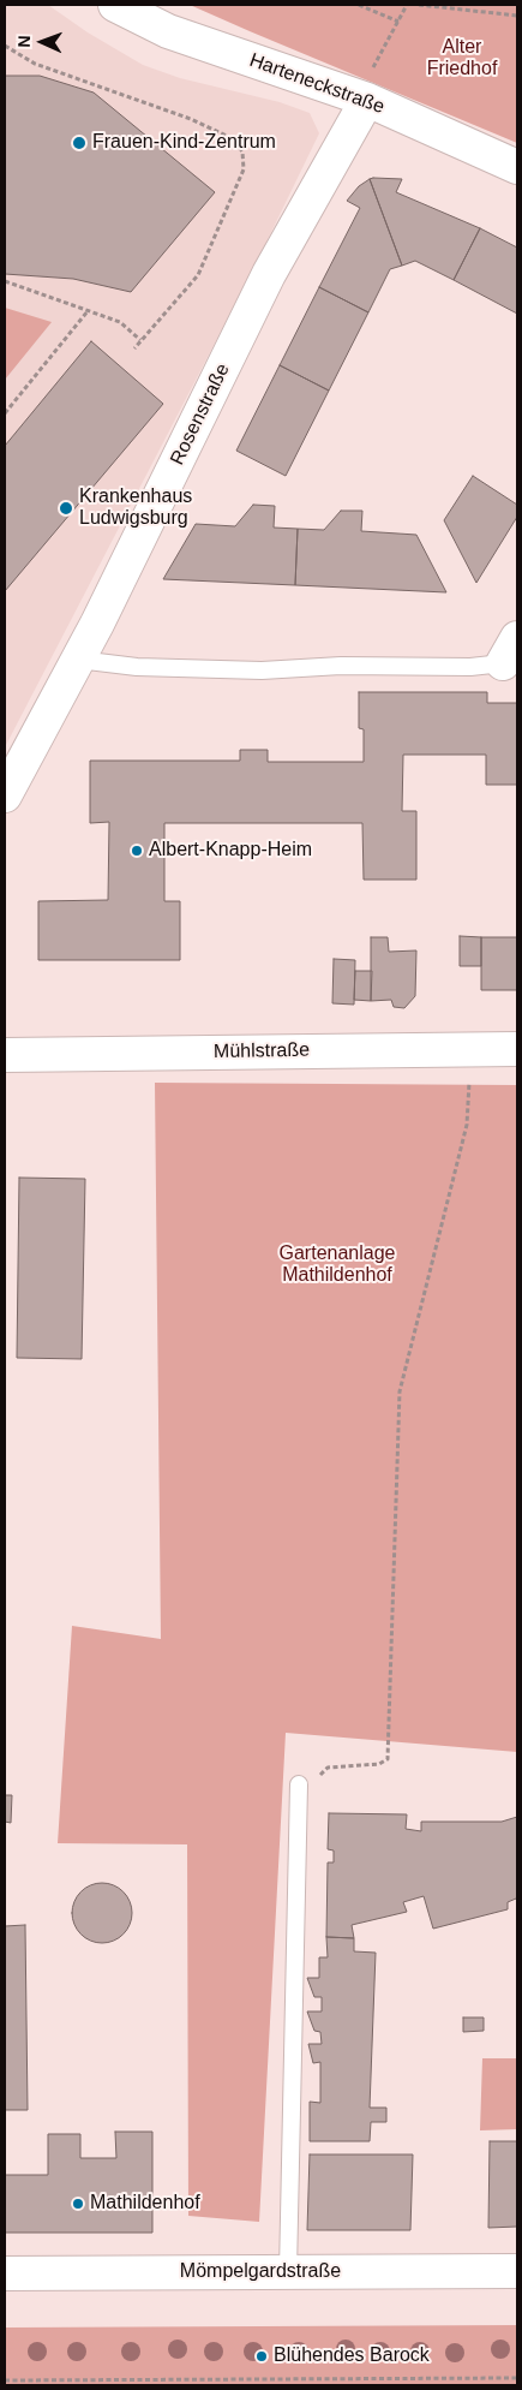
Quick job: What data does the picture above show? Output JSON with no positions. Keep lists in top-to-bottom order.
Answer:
{
  "streets": {
    "street": [
      "Harteneckstraße",
      "Rosenstraße",
      "Mühlstraße",
      "Mömpelgardstraße"
    ]
  },
  "crossings": [
    ["Harteneckstraße", "Rosenstraße"]
  ],
  "parks": ["Alter Friedhof", "Gartenanlage Mathildenhof"],
  "places": [
    "Frauen-Kind-Zentrum",
    "Krankenhaus Ludwigsburg",
    "Albert-Knapp-Heim",
    "Mathildenhof",
    "Blühendes Barock"
  ],
  "north": "left"
}
